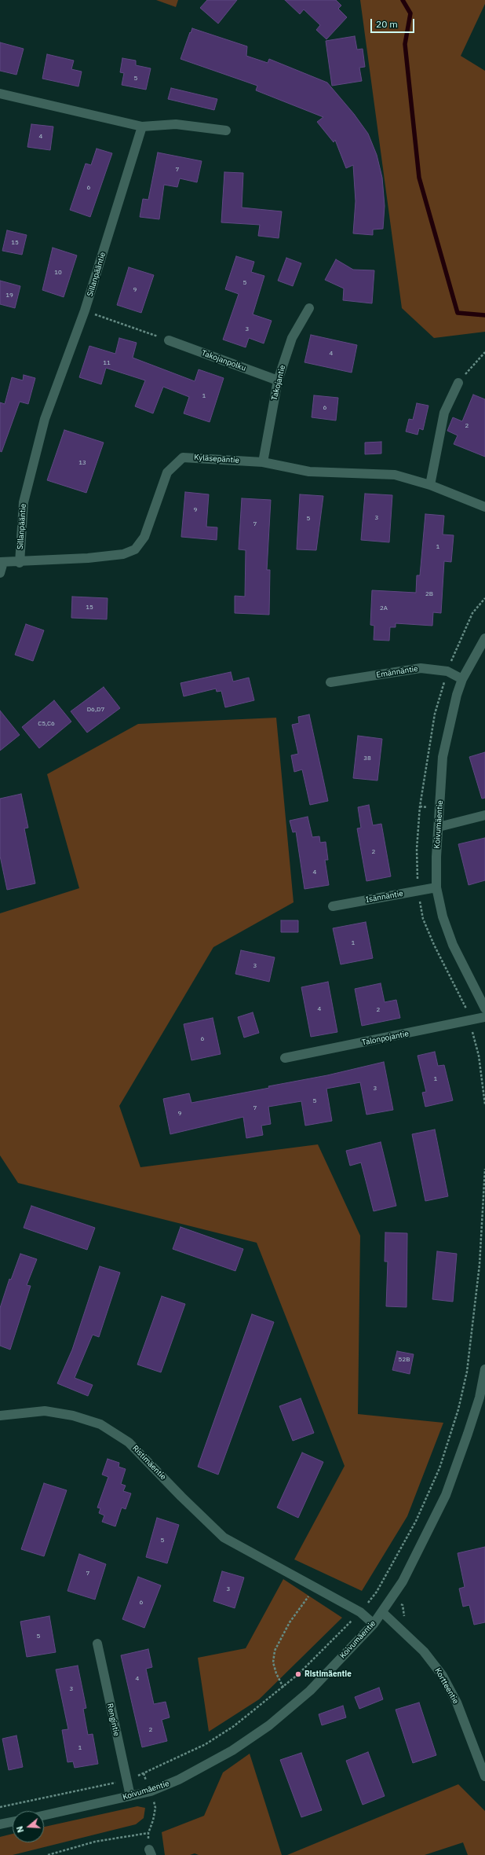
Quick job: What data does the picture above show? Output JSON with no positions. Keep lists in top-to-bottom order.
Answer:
{
  "streets": {
    "street": [
      "Sillanpääntie",
      "Takojanpolku",
      "Takojantie",
      "Kyläsepäntie",
      "Emännäntie",
      "Koivumäentie",
      "Isännäntie",
      "Talonpojantie",
      "Ristimäentie",
      "Kortteentie",
      "Rengintie"
    ]
  },
  "crossings": [
    ["Sillanpääntie", "Kyläsepäntie"],
    ["Takojanpolku", "Takojantie"],
    ["Takojantie", "Kyläsepäntie"],
    ["Emännäntie", "Koivumäentie"],
    ["Koivumäentie", "Isännäntie"],
    ["Koivumäentie", "Ristimäentie"],
    ["Koivumäentie", "Kortteentie"],
    ["Koivumäentie", "Rengintie"]
  ],
  "places": ["Ristimäentie"],
  "house_numbers": [
    "5",
    "4",
    "7",
    "6",
    "15",
    "10",
    "5",
    "9",
    "19",
    "3",
    "4",
    "11",
    "1",
    "6",
    "2",
    "13",
    "9",
    "3",
    "5",
    "7",
    "1",
    "2B",
    "15",
    "2A",
    "D6,D7",
    "C5,C6",
    "38",
    "2",
    "4",
    "1",
    "3",
    "4",
    "2",
    "6",
    "1",
    "3",
    "5",
    "7",
    "9",
    "52B",
    "5",
    "7",
    "3",
    "6",
    "5",
    "4",
    "3",
    "2",
    "1"
  ],
  "scale_bar": "20 m",
  "north": "left"
}
